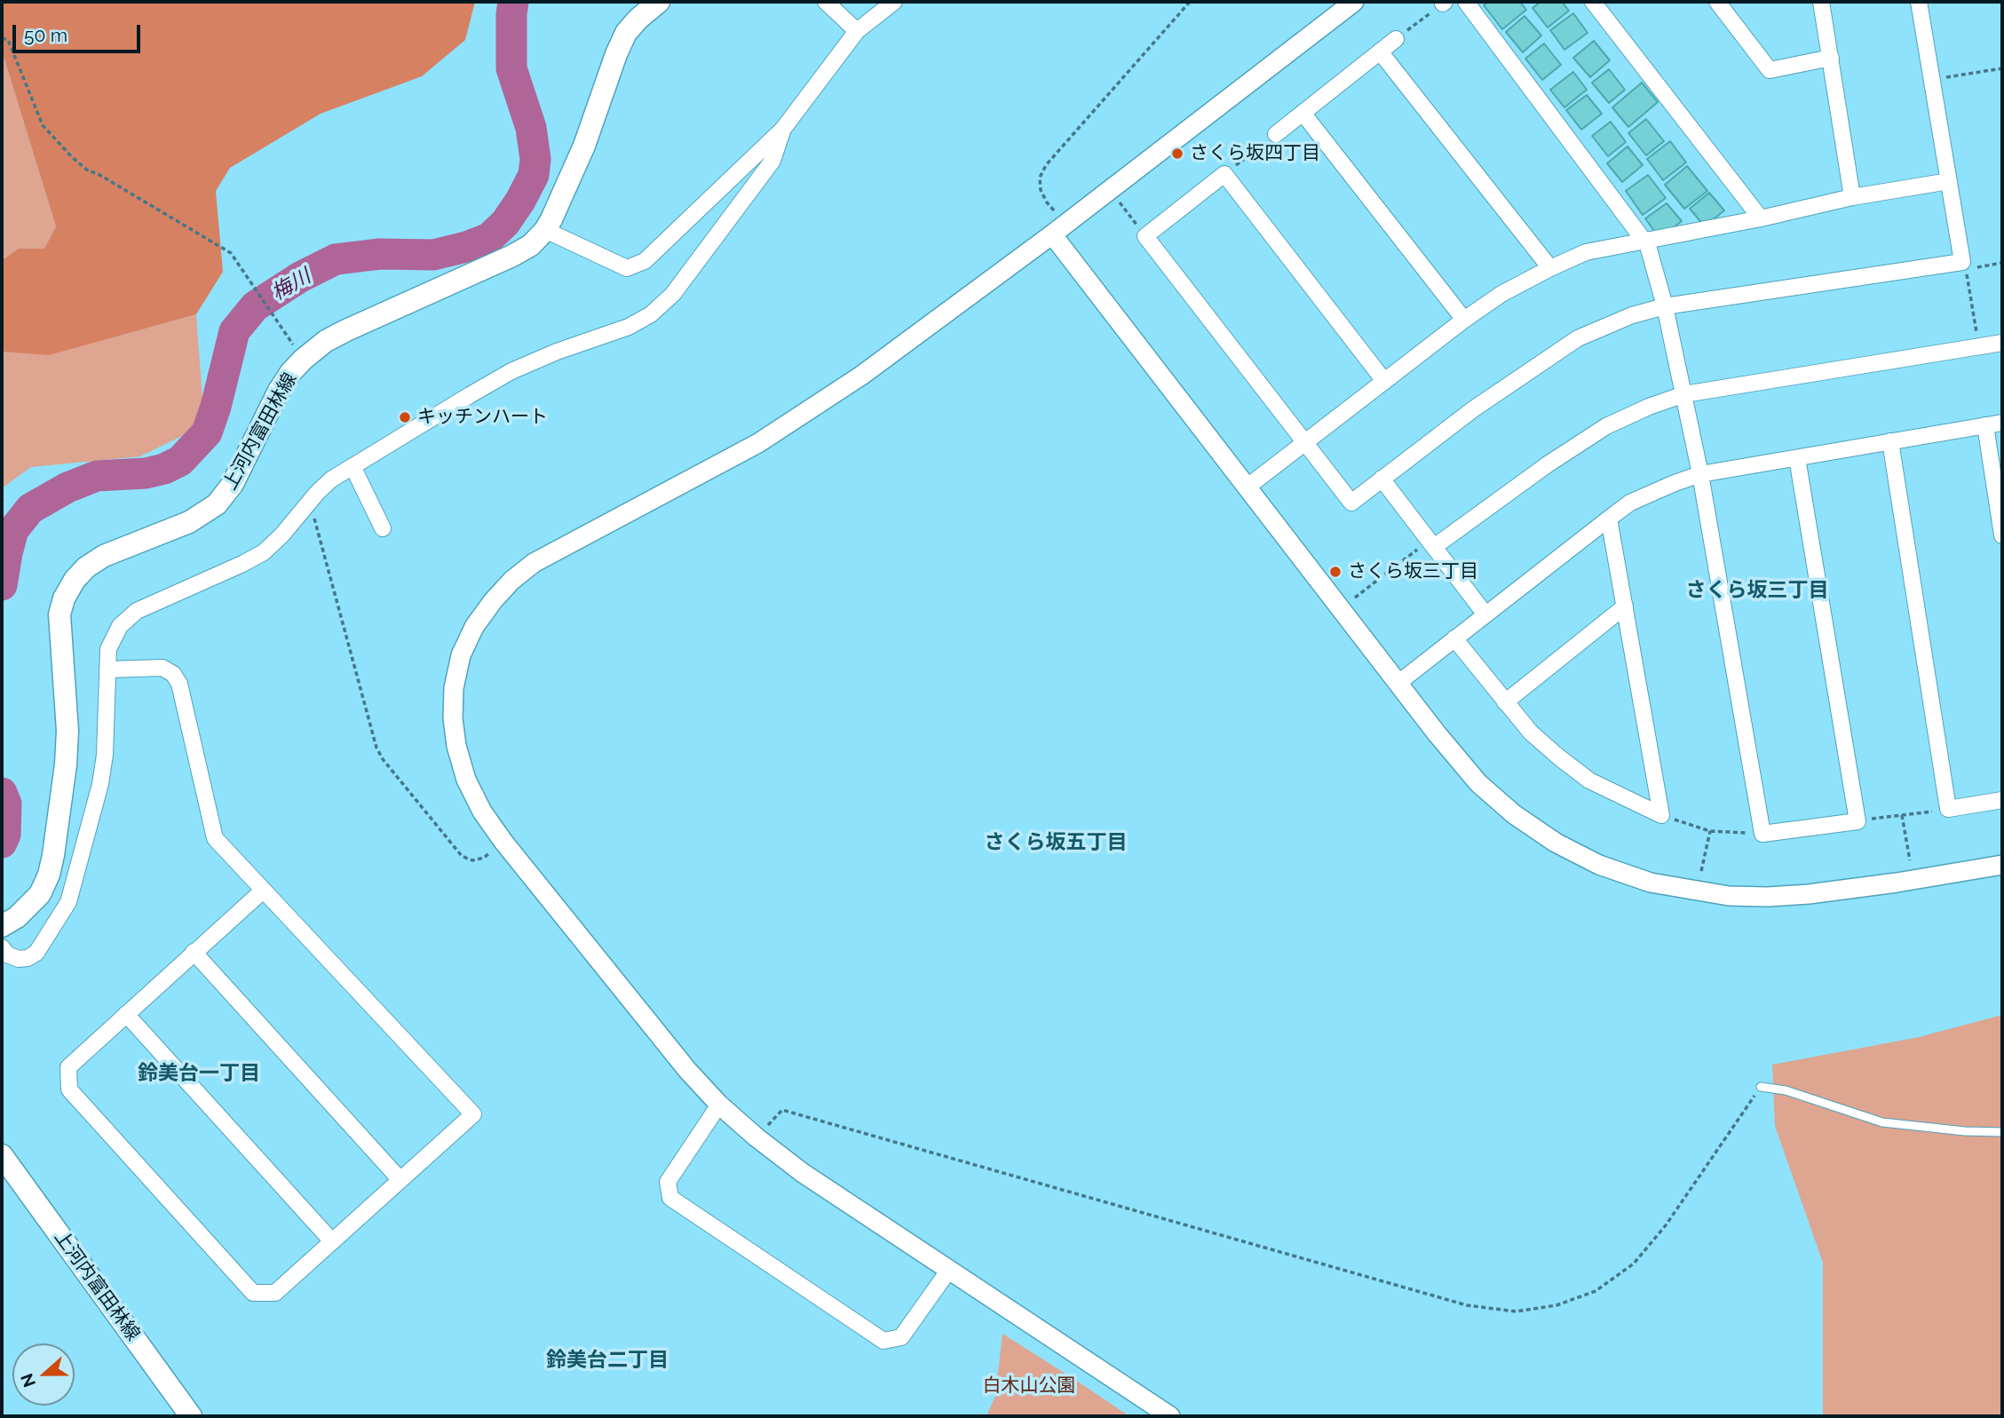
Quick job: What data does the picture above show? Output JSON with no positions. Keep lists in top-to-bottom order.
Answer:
{
  "streets": {
    "main road": ["上河内富田林線"]
  },
  "districts": [
    "さくら坂三丁目",
    "さくら坂五丁目",
    "鈴美台一丁目",
    "鈴美台二丁目"
  ],
  "water": ["梅川"],
  "parks": ["白木山公園"],
  "places": ["さくら坂四丁目", "キッチンハート", "さくら坂三丁目"],
  "scale_bar": "50 m",
  "north": "left"
}
